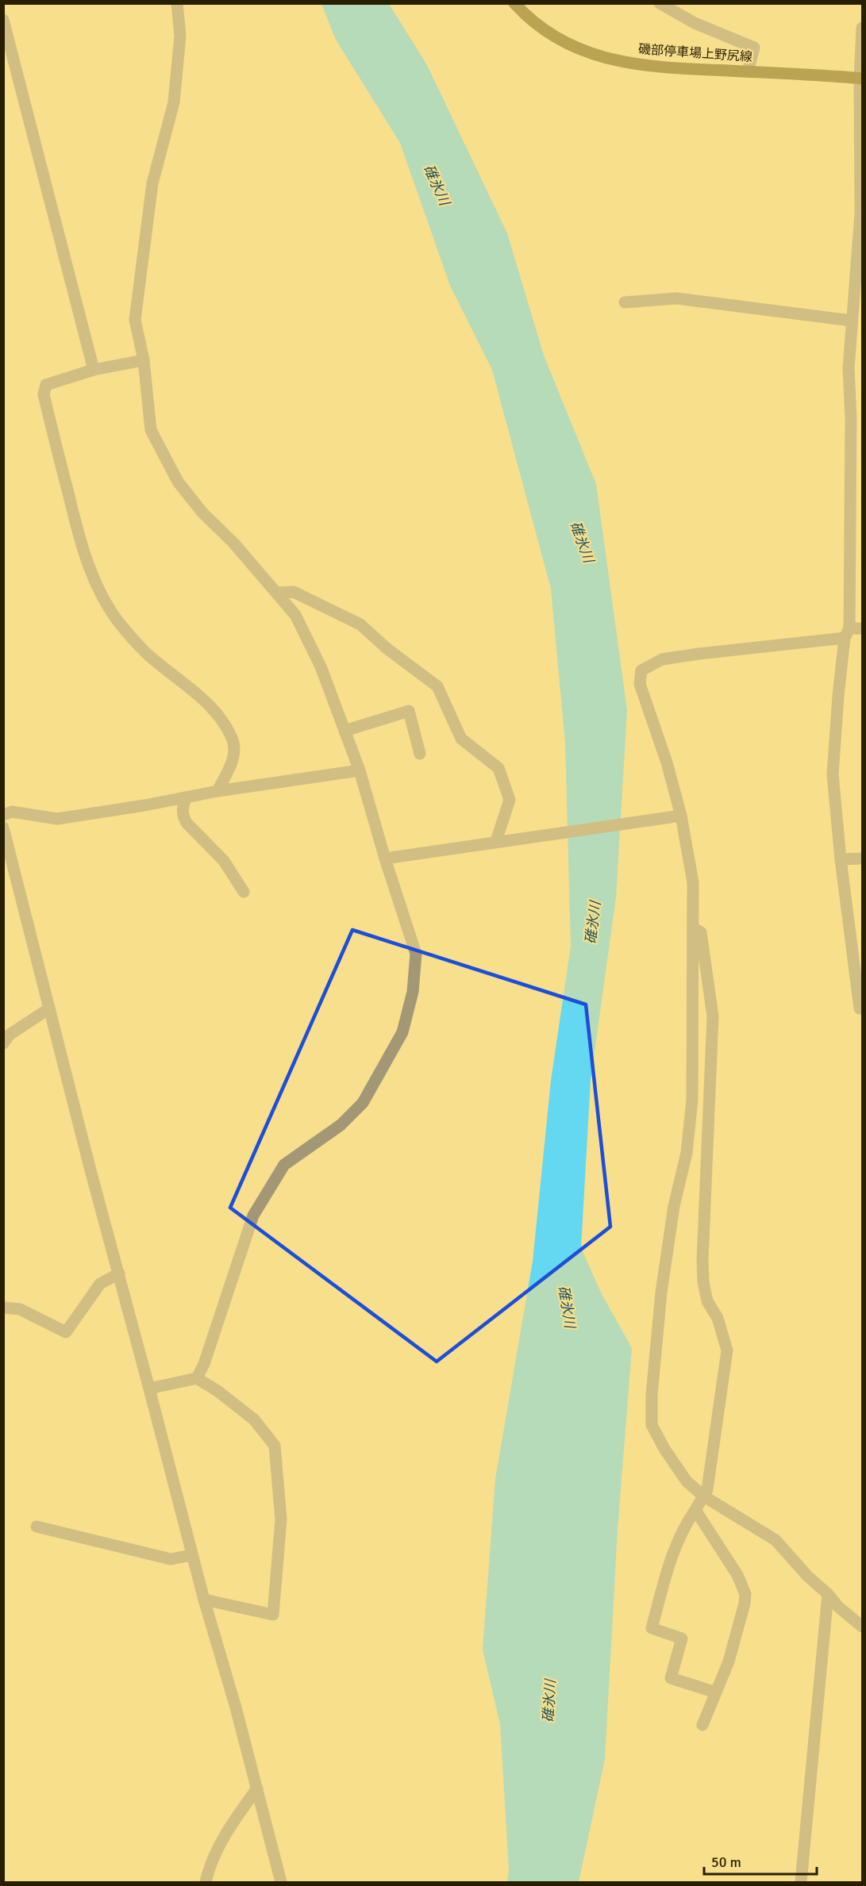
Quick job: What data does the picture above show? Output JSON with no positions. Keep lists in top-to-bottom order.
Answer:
{
  "streets": {
    "main road": ["磯部停車場上野尻線"]
  },
  "water": ["碓氷川"],
  "scale_bar": "50 m"
}
